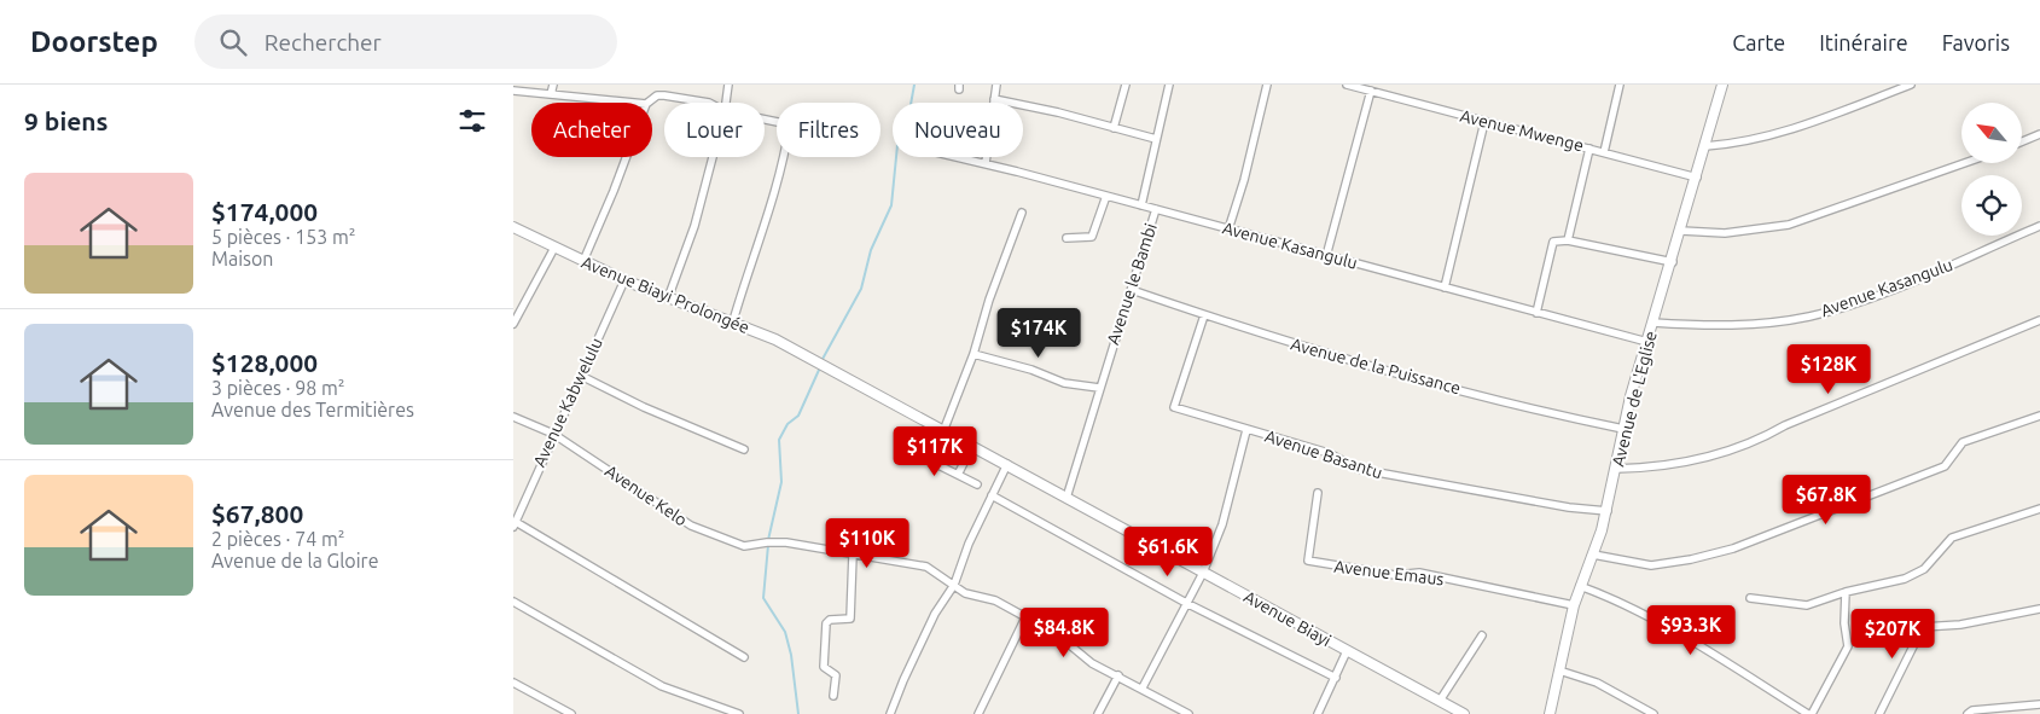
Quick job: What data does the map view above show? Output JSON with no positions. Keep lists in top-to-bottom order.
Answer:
{
  "streets": {
    "street": [
      "Avenue Mwenge",
      "Avenue Kasangulu",
      "Avenue le Bambi",
      "Avenue Biayi Prolongée",
      "Avenue de la Puissance",
      "Avenue de L'Eglise",
      "Avenue Kabwelulu",
      "Avenue Basantu",
      "Avenue Kelo",
      "Avenue Emaus",
      "Avenue Biayi"
    ]
  },
  "crossings": [
    ["Avenue Mwenge", "Avenue de L'Eglise"],
    ["Avenue Kasangulu", "Avenue le Bambi"],
    ["Avenue Kasangulu", "Avenue de L'Eglise"],
    ["Avenue le Bambi", "Avenue de la Puissance"],
    ["Avenue le Bambi", "Avenue Biayi"],
    ["Avenue Biayi Prolongée", "Avenue Kabwelulu"],
    ["Avenue Biayi Prolongée", "Avenue Biayi"],
    ["Avenue de la Puissance", "Avenue de L'Eglise"],
    ["Avenue de la Puissance", "Avenue Basantu"],
    ["Avenue de L'Eglise", "Avenue Basantu"],
    ["Avenue de L'Eglise", "Avenue Emaus"],
    ["Avenue Kabwelulu", "Avenue Kelo"]
  ],
  "north": "top left",
  "page": {
    "header": "Doorstep",
    "search": "Rechercher",
    "nav": ["Carte", "Itinéraire", "Favoris"],
    "heading": "9 biens",
    "chip": [
      "Acheter",
      "Louer",
      "Filtres",
      "Nouveau"
    ],
    "list": [
      {
        "name": "$174,000",
        "note": "5 pièces · 153 m² · Maison"
      },
      {
        "name": "$128,000",
        "note": "3 pièces · 98 m² · Avenue des Termitières"
      },
      {
        "name": "$67,800",
        "note": "2 pièces · 74 m² · Avenue de la Gloire"
      }
    ],
    "price": [
      "$174K",
      "$128K",
      "$117K",
      "$67.8K",
      "$110K",
      "$61.6K",
      "$93.3K",
      "$84.8K",
      "$207K"
    ]
  }
}
